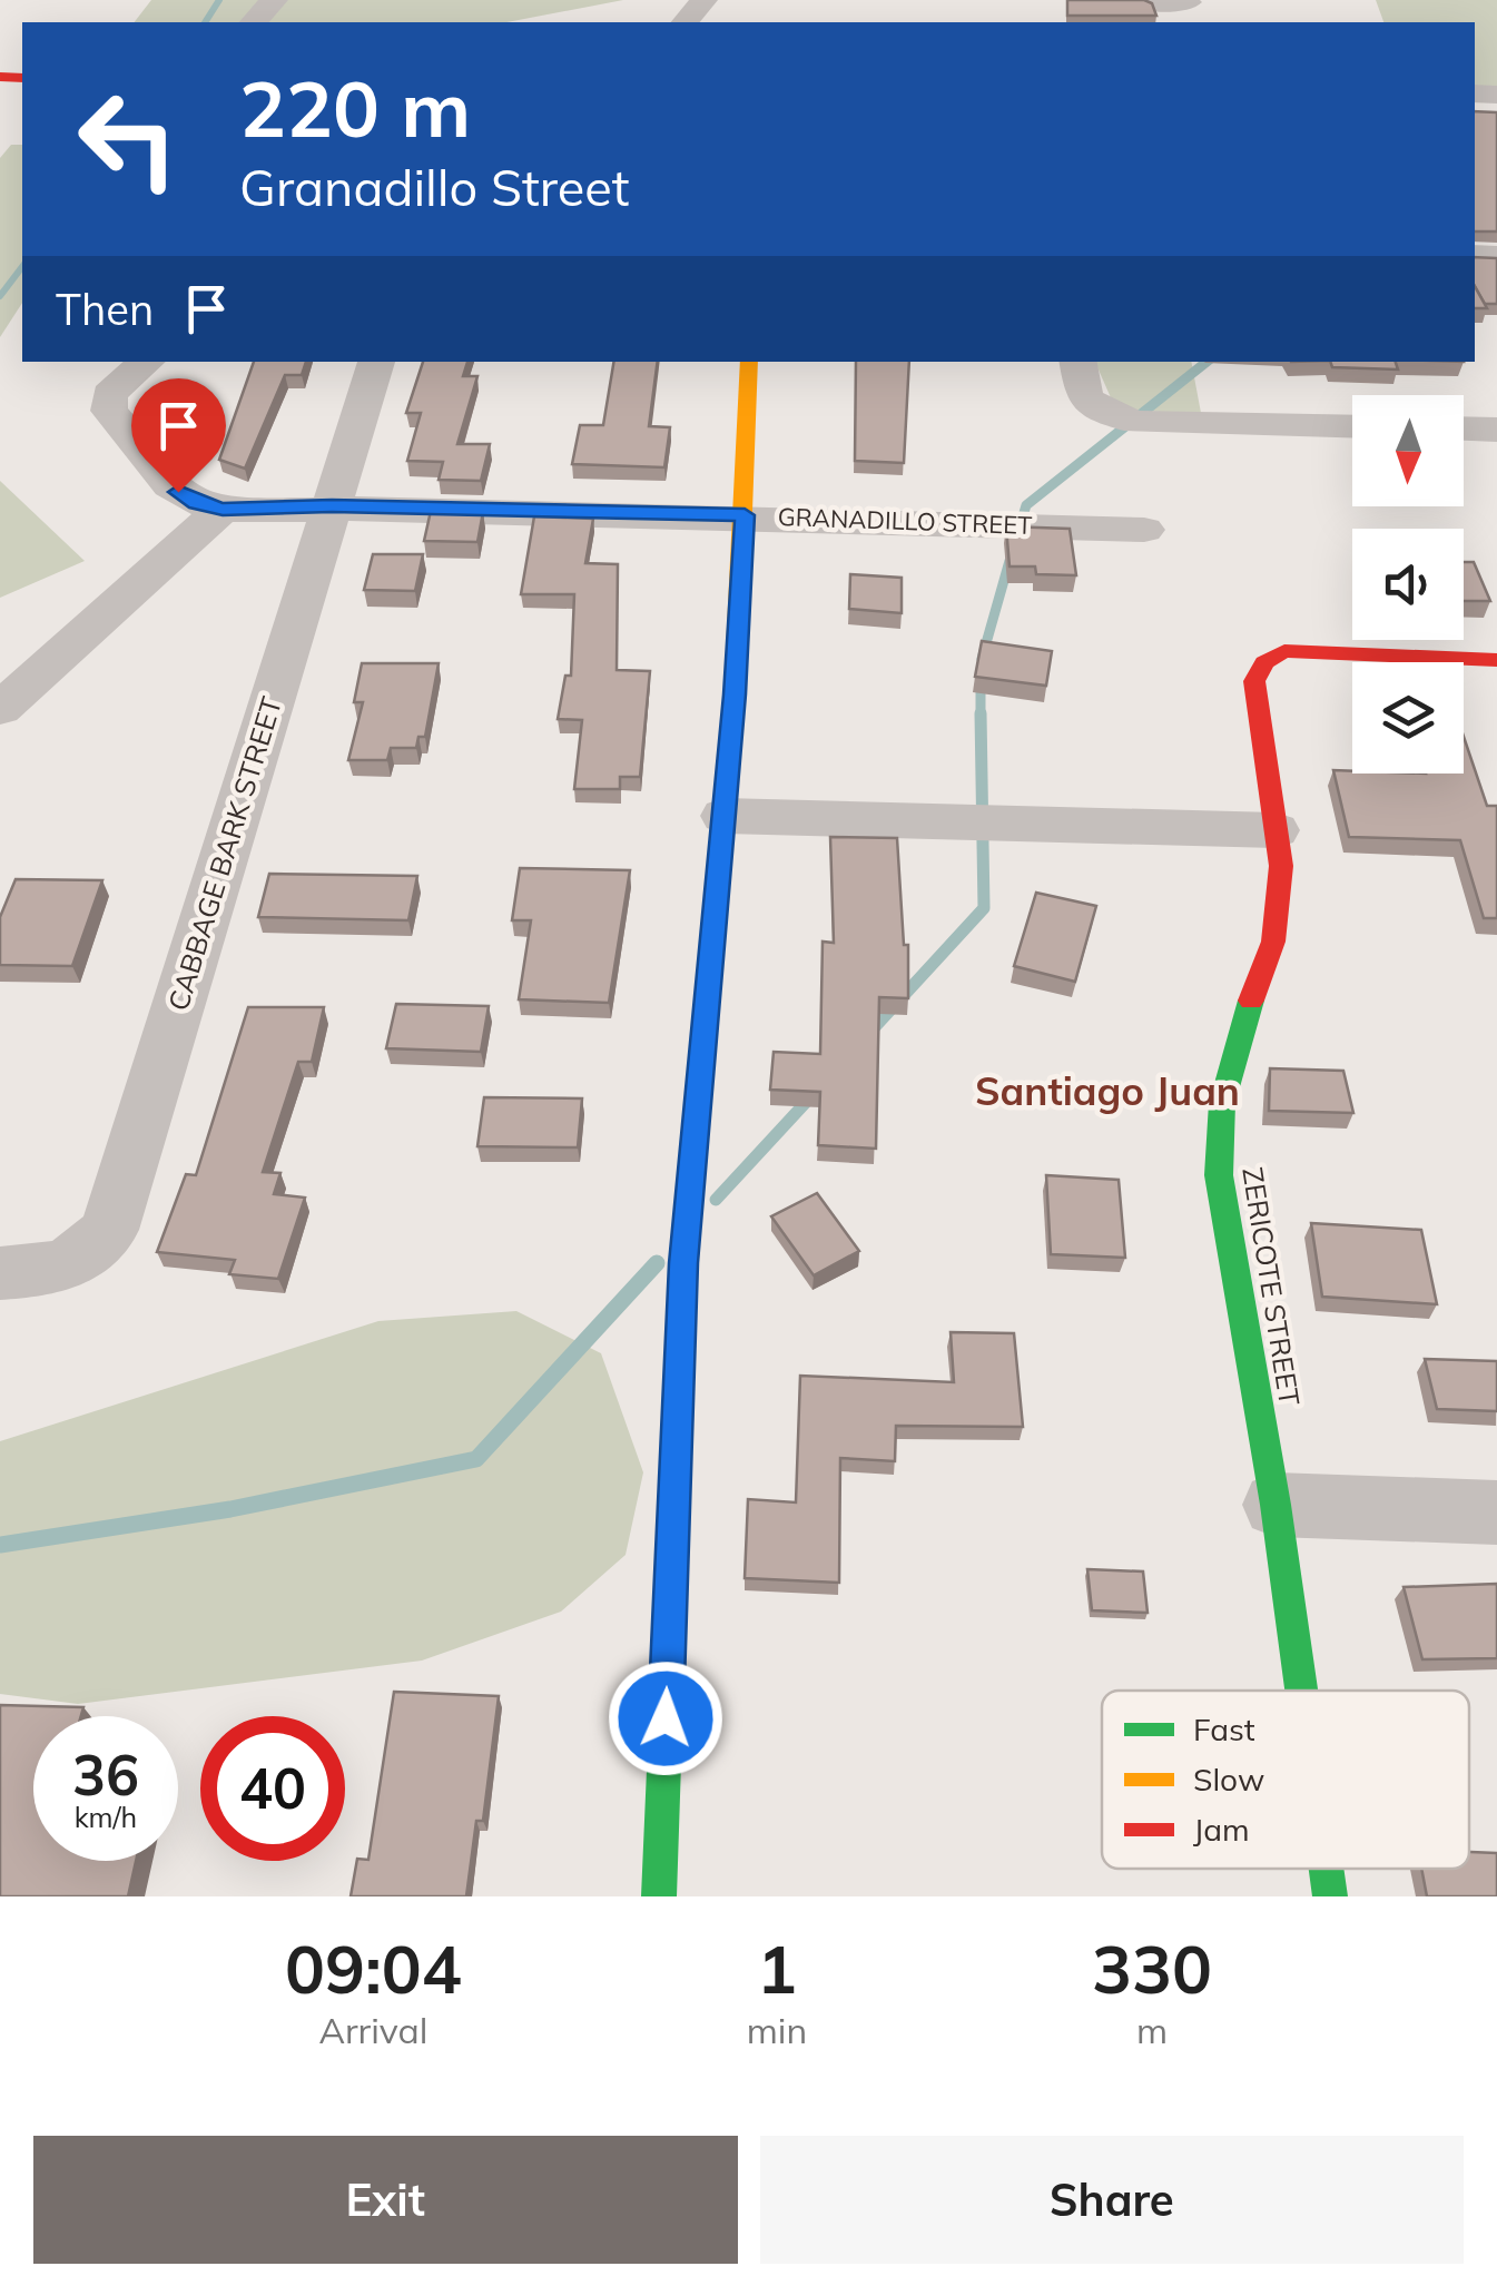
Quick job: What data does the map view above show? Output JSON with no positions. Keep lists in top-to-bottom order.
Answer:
{
  "streets": {
    "street": ["GRANADILLO STREET", "CABBAGE BARK STREET", "ZERICOTE STREET"]
  },
  "crossings": [
    ["GRANADILLO STREET", "CABBAGE BARK STREET"]
  ],
  "districts": ["Santiago Juan"],
  "legend": ["Fast", "Slow", "Jam"],
  "north": "bottom",
  "page": {
    "turn": ["220 m", "Granadillo Street"],
    "then": "Then",
    "speed": "36 km/h",
    "limit": "40",
    "eta": [
      "09:04",
      "Arrival",
      "1",
      "min",
      "330",
      "m"
    ],
    "buttons": ["Exit", "Share"]
  }
}
